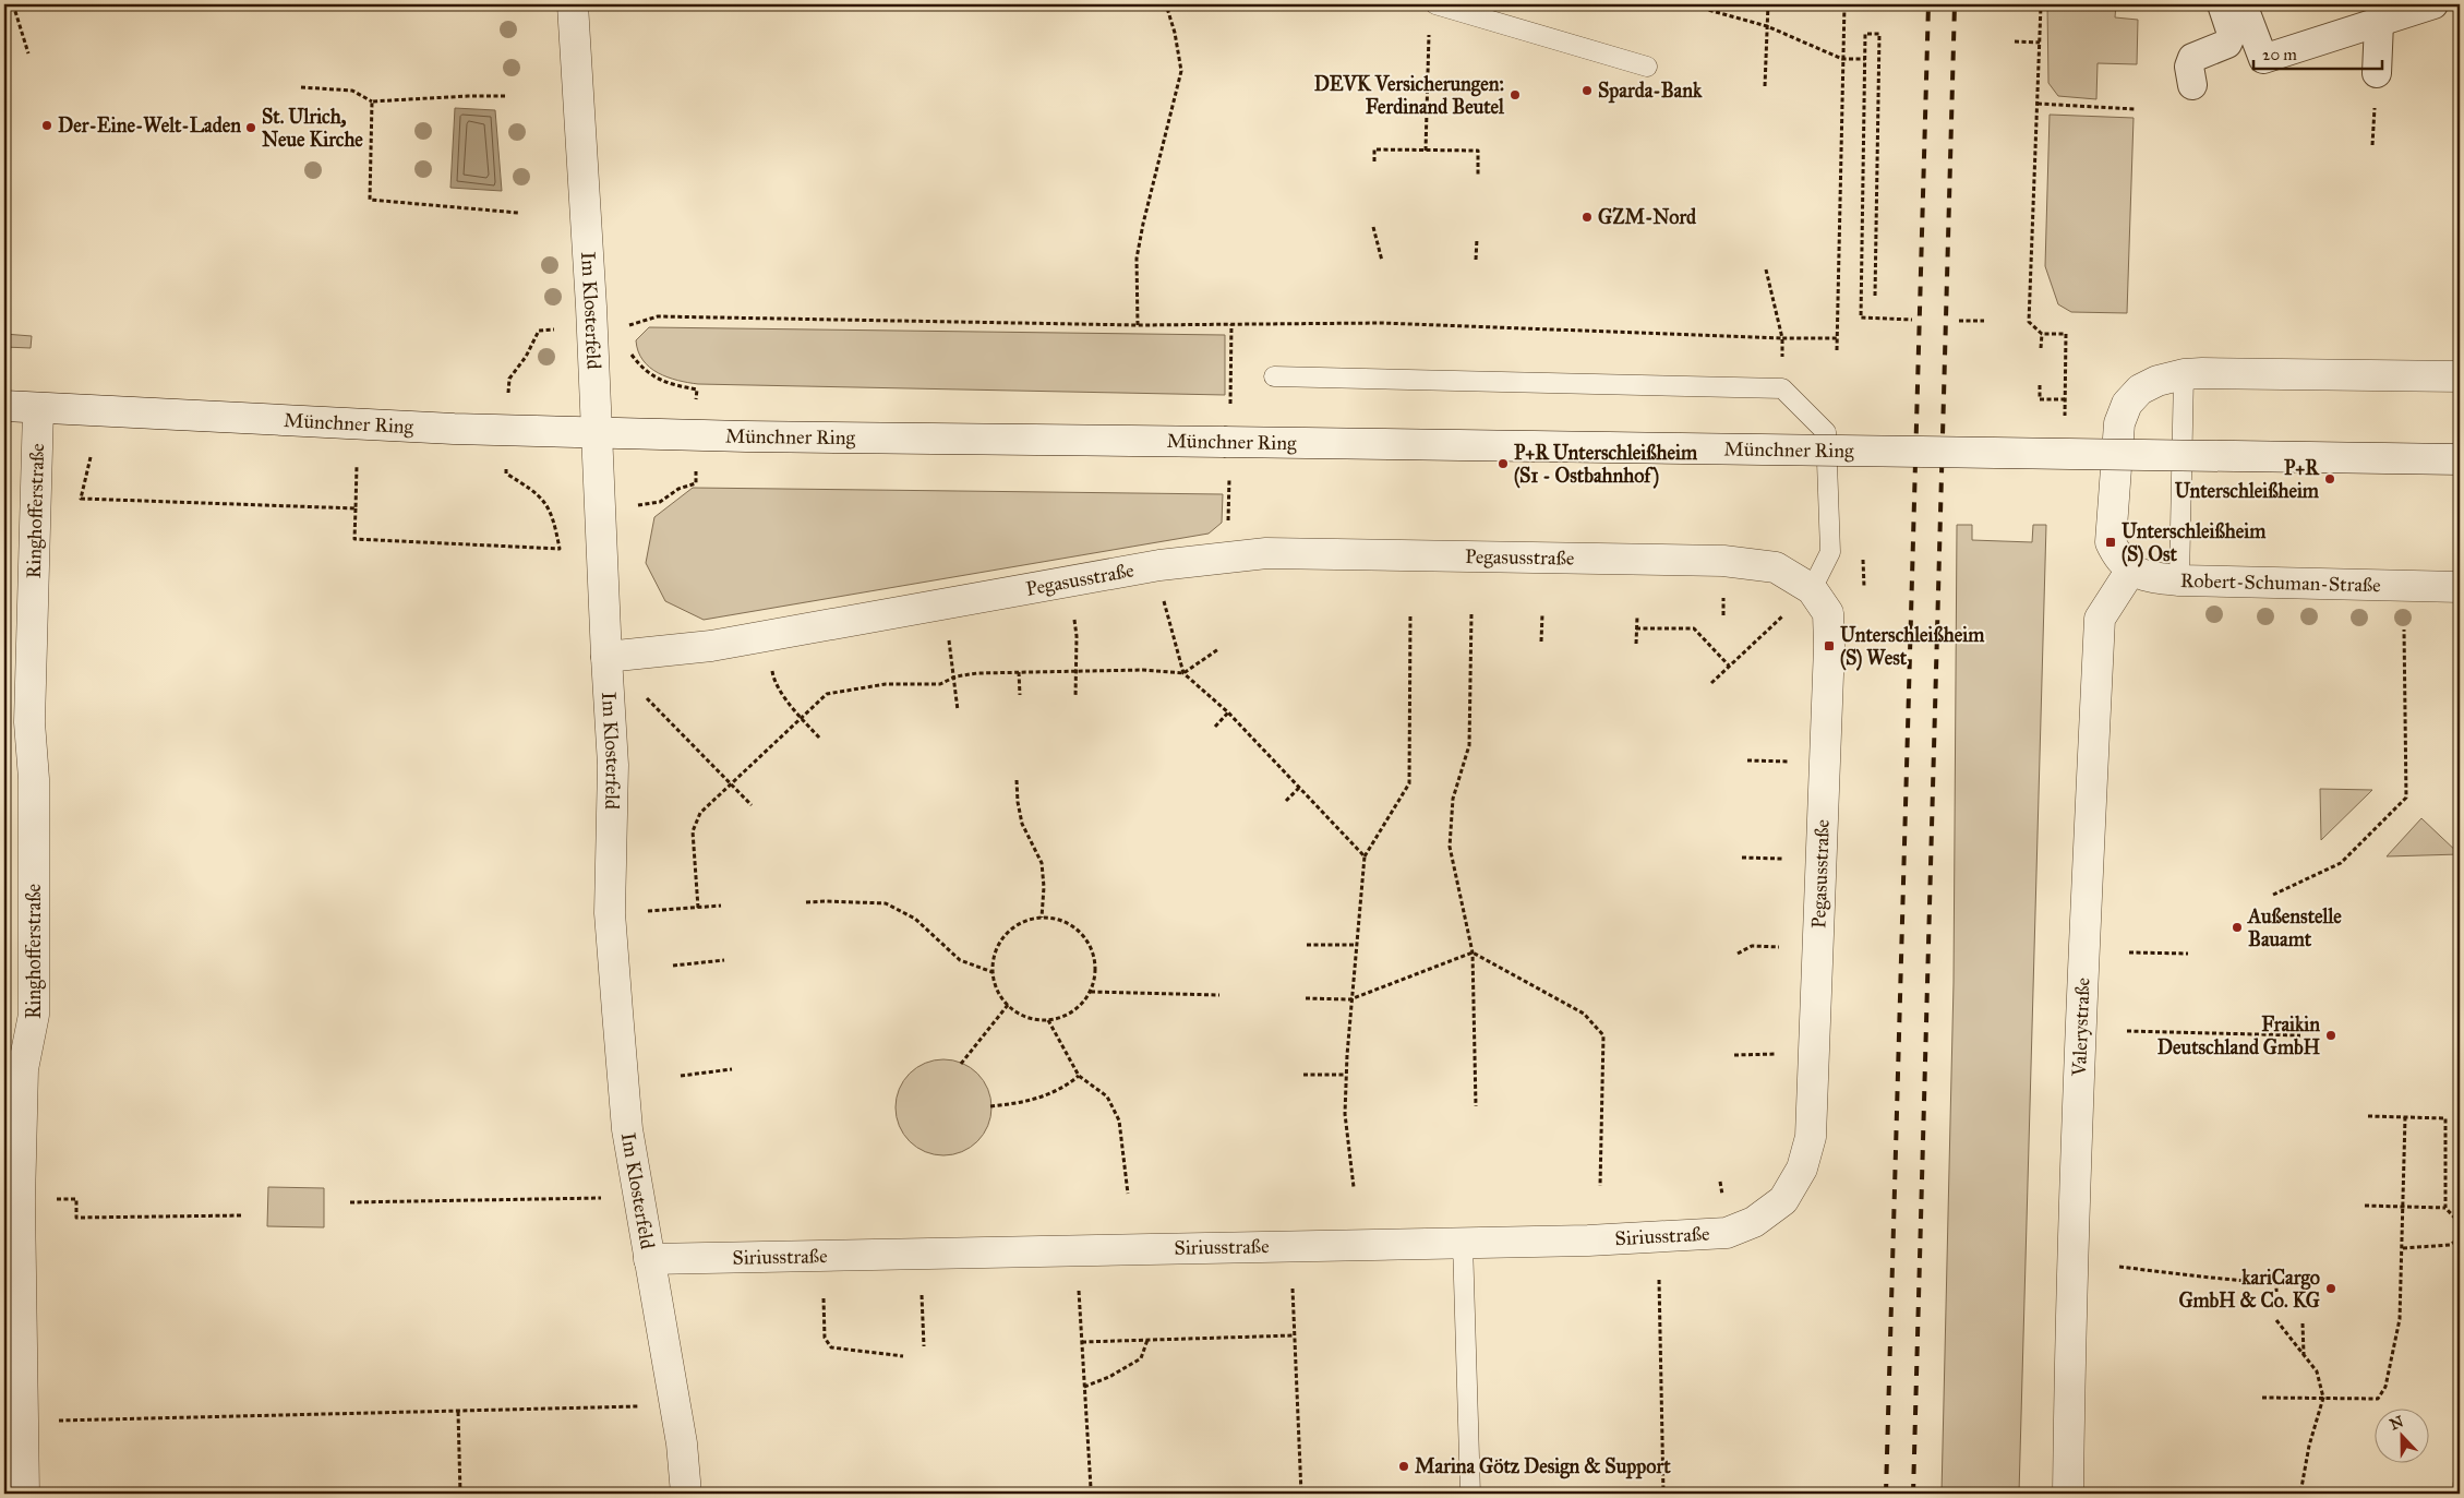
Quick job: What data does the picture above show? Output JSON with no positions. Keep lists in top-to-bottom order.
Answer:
{
  "streets": {
    "street": [
      "Im Klosterfeld",
      "Münchner Ring",
      "Ringhofferstraße",
      "Pegasusstraße",
      "Robert-Schuman-Straße",
      "Valerystraße",
      "Siriusstraße"
    ]
  },
  "crossings": [
    ["Im Klosterfeld", "Münchner Ring"],
    ["Im Klosterfeld", "Pegasusstraße"],
    ["Im Klosterfeld", "Siriusstraße"],
    ["Münchner Ring", "Ringhofferstraße"],
    ["Pegasusstraße", "Siriusstraße"],
    ["Robert-Schuman-Straße", "Valerystraße"]
  ],
  "places": {
    "other": [
      "Sparda-Bank",
      "DEVK Versicherungen: Ferdinand Beutel",
      "Der-Eine-Welt-Laden",
      "St. Ulrich, Neue Kirche",
      "GZM-Nord",
      "P+R Unterschleißheim (S1 - Ostbahnhof)",
      "P+R Unterschleißheim",
      "Außenstelle Bauamt",
      "Fraikin Deutschland GmbH",
      "kariCargo GmbH & Co. KG",
      "Marina Götz Design & Support"
    ],
    "transit": ["Unterschleißheim (S) Ost", "Unterschleißheim (S) West"]
  },
  "scale_bar": "20 m",
  "north": "top"
}
